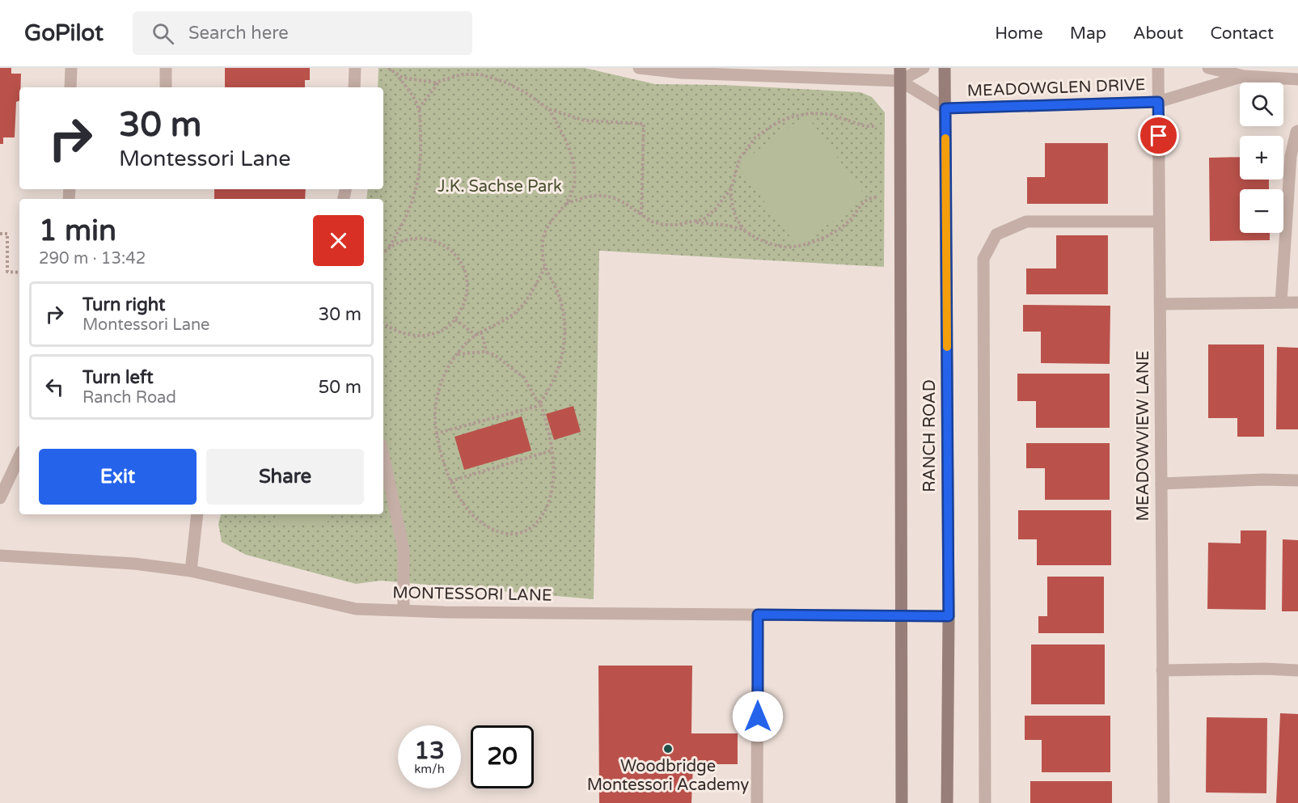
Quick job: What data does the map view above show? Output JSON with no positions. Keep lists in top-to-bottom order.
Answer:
{
  "streets": {
    "main road": ["RANCH ROAD"],
    "street": ["MEADOWGLEN DRIVE", "MEADOWVIEW LANE", "MONTESSORI LANE"]
  },
  "crossings": [
    ["MEADOWGLEN DRIVE", "RANCH ROAD"],
    ["MEADOWGLEN DRIVE", "MEADOWVIEW LANE"],
    ["RANCH ROAD", "MONTESSORI LANE"]
  ],
  "parks": ["J.K. Sachse Park"],
  "places": ["Woodbridge Montessori Academy"],
  "page": {
    "header": "GoPilot",
    "search": "Search here",
    "nav": [
      "Home",
      "Map",
      "About",
      "Contact"
    ],
    "map_buttons": ["+", "−"],
    "turn": ["30 m", "Montessori Lane"],
    "heading": ["1 min", "290 m · 13:42"],
    "list": [
      {
        "name": "Turn right",
        "note": "Montessori Lane",
        "value": "30 m"
      },
      {
        "name": "Turn left",
        "note": "Ranch Road",
        "value": "50 m"
      }
    ],
    "buttons": ["Exit", "Share"],
    "speed": "13 km/h",
    "limit": "20"
  }
}
